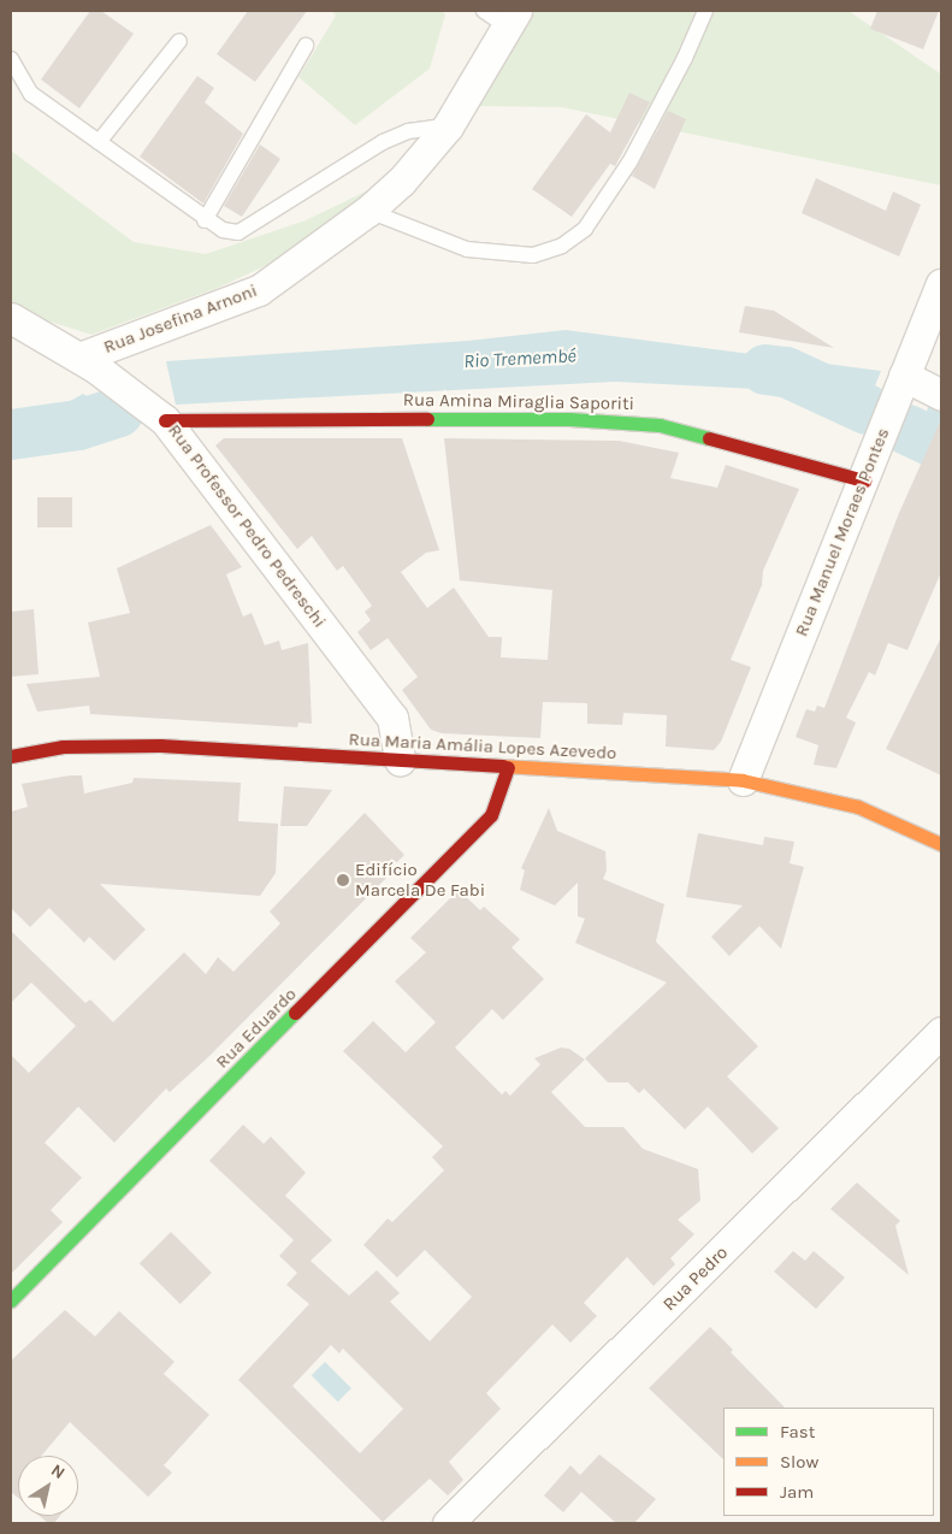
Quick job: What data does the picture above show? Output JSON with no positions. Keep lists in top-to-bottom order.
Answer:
{
  "streets": {
    "street": [
      "Rua Josefina Arnoni",
      "Rua Amina Miraglia Saporiti",
      "Rua Professor Pedro Pedreschi",
      "Rua Manuel Moraes Pontes",
      "Rua Maria Amália Lopes Azevedo",
      "Rua Eduardo",
      "Rua Pedro"
    ]
  },
  "crossings": [
    ["Rua Josefina Arnoni", "Rua Professor Pedro Pedreschi"],
    ["Rua Amina Miraglia Saporiti", "Rua Professor Pedro Pedreschi"],
    ["Rua Amina Miraglia Saporiti", "Rua Manuel Moraes Pontes"],
    ["Rua Professor Pedro Pedreschi", "Rua Maria Amália Lopes Azevedo"],
    ["Rua Manuel Moraes Pontes", "Rua Maria Amália Lopes Azevedo"],
    ["Rua Maria Amália Lopes Azevedo", "Rua Eduardo"]
  ],
  "water": ["Rio Tremembé"],
  "places": ["Edifício Marcela De Fabi"],
  "legend": ["Fast", "Slow", "Jam"],
  "north": "top right"
}
